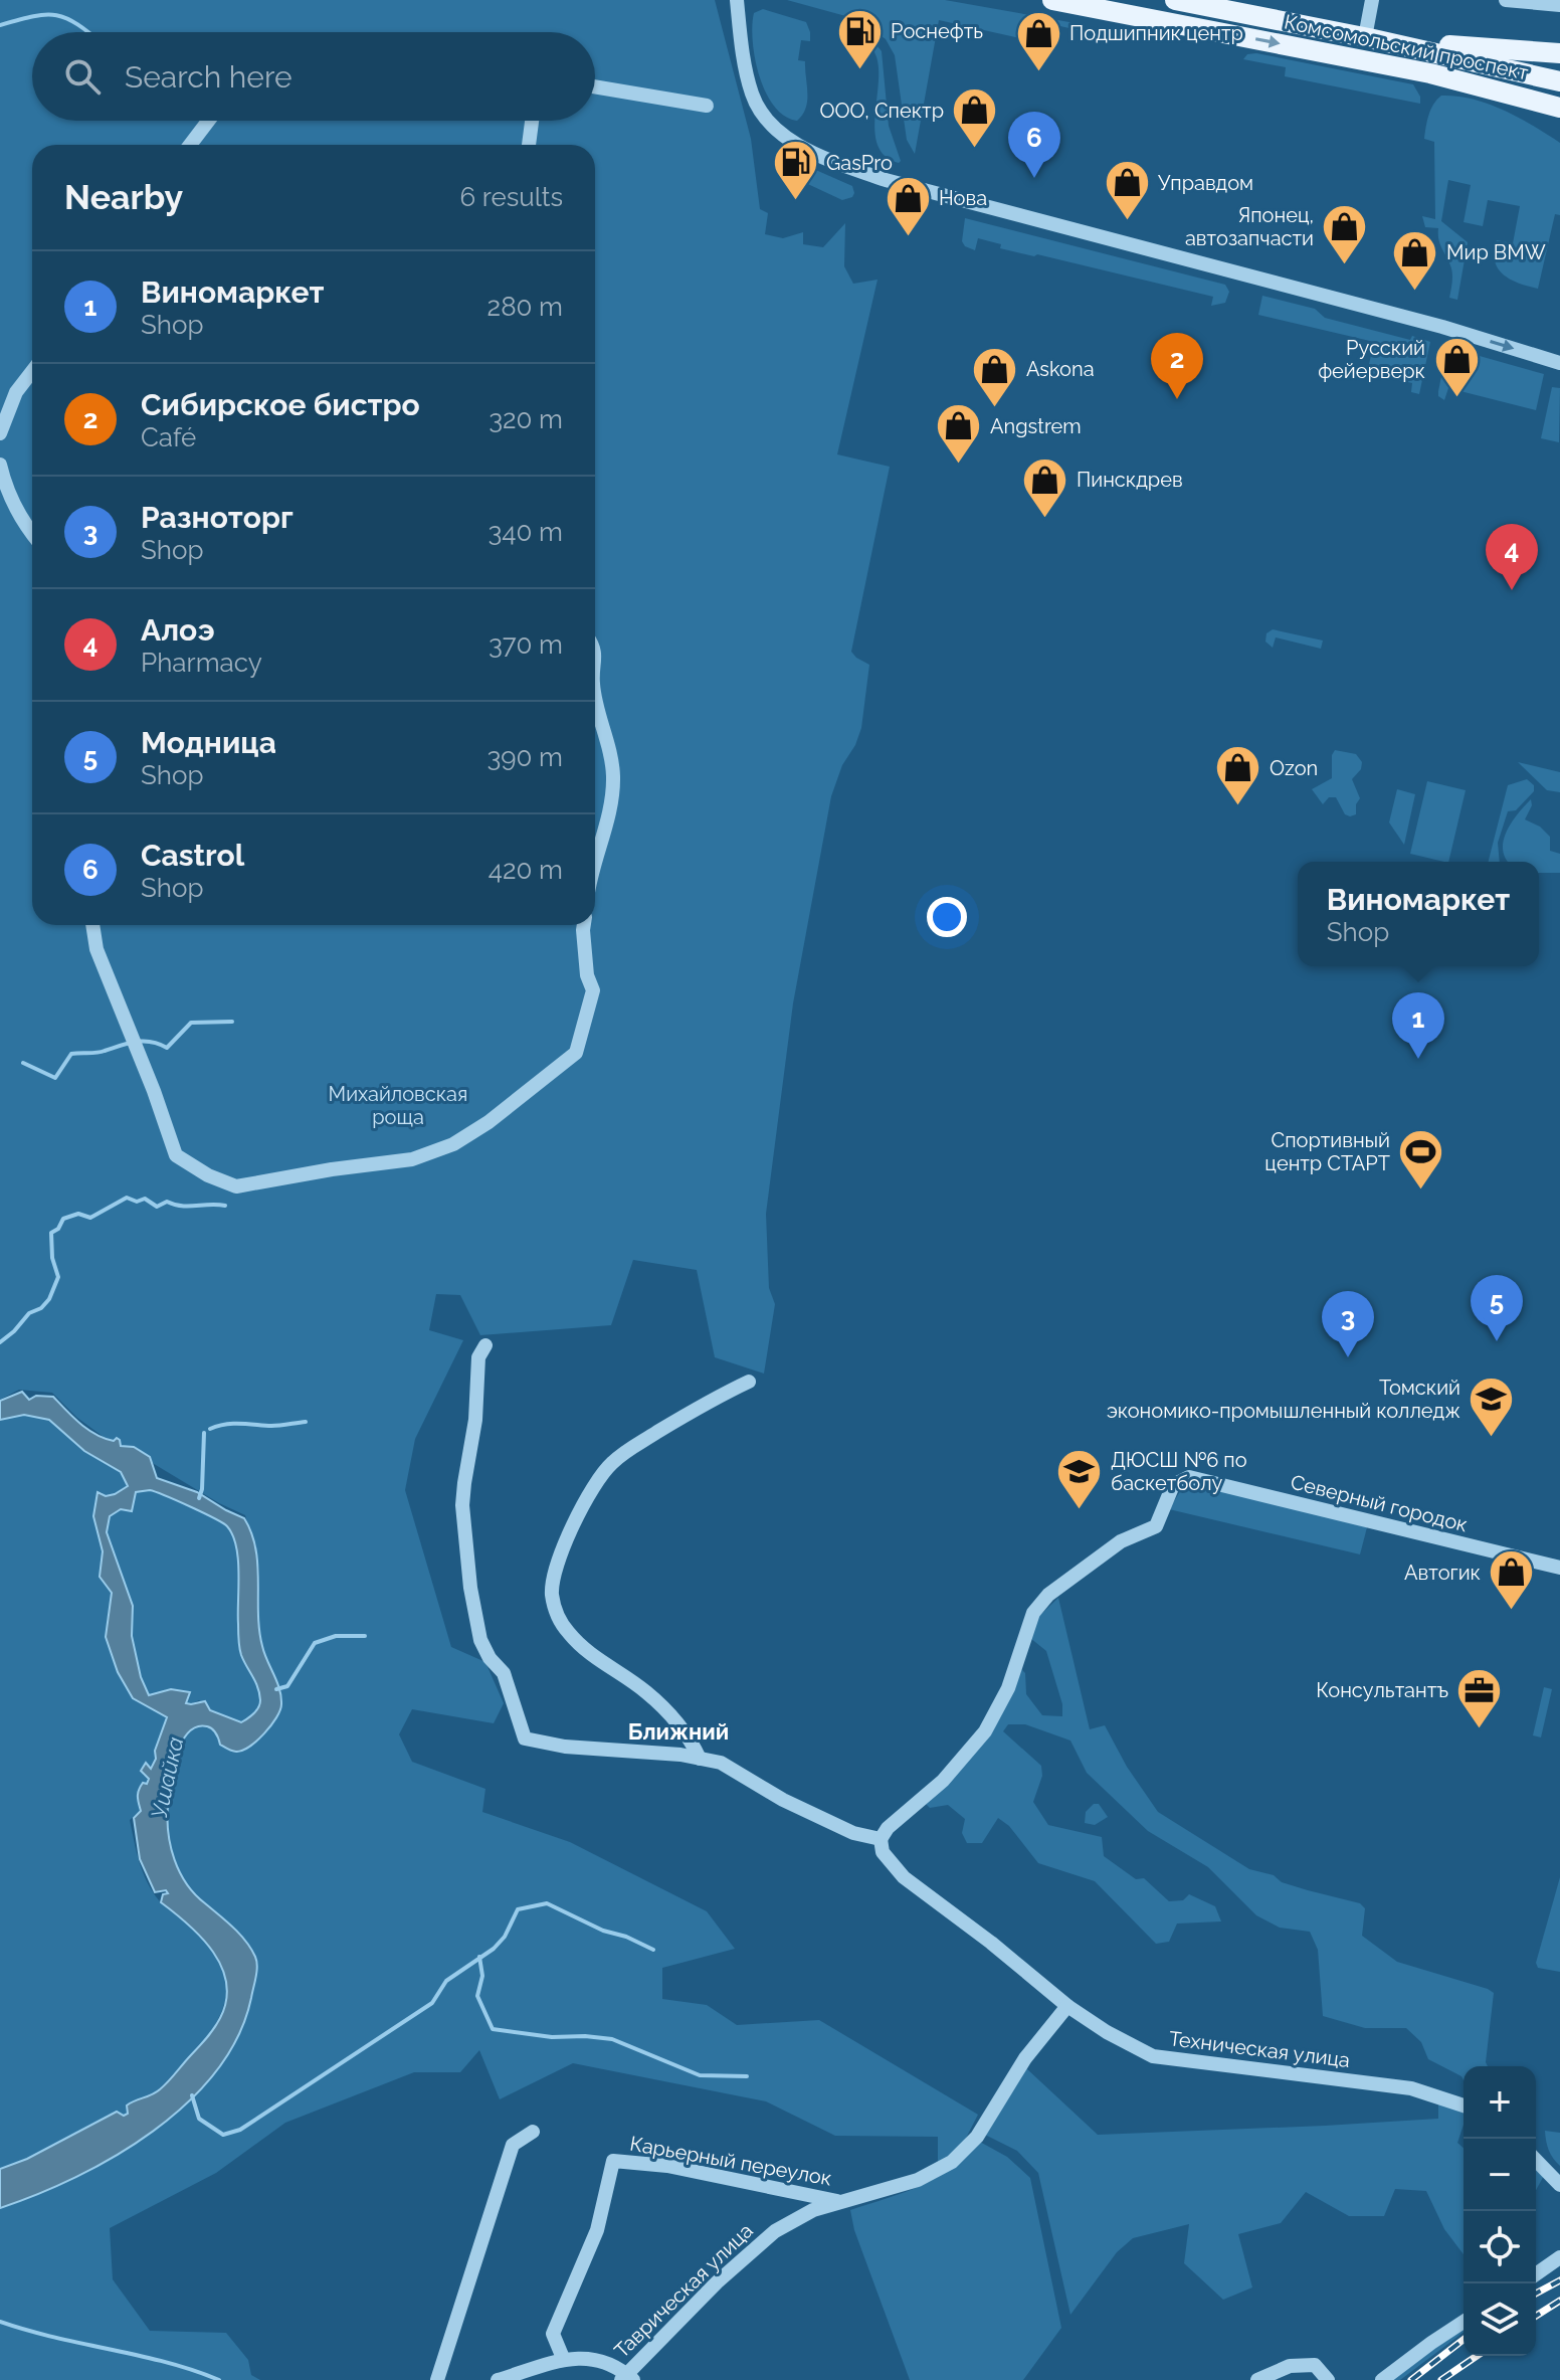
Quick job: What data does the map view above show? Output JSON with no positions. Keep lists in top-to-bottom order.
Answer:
{
  "streets": {
    "main road": ["Комсомольский проспект"],
    "street": [
      "Северный городок",
      "Техническая улица",
      "Карьерный переулок",
      "Таврическая улица"
    ]
  },
  "crossings": [
    ["Северный городок", "Техническая улица"],
    ["Техническая улица", "Таврическая улица"],
    ["Карьерный переулок", "Таврическая улица"]
  ],
  "districts": ["Ближний"],
  "water": ["Ушайка"],
  "parks": ["Михайловская роща"],
  "places": {
    "fuel station": ["Роснефть", "GasPro"],
    "shop": [
      "Подшипник центр",
      "ООО, Спектр",
      "Управдом",
      "Нова",
      "Японец, автозапчасти",
      "Мир BMW",
      "Русский фейерверк",
      "Askona",
      "Angstrem",
      "Пинскдрев",
      "Ozon",
      "Автогик"
    ],
    "sports": ["Спортивный центр СТАРТ"],
    "school or university": ["Томский экономико-промышленный колледж", "ДЮСШ №6 по баскетболу"],
    "office": ["Консультантъ"]
  },
  "page": {
    "search": "Search here",
    "pins": [
      "6",
      "2",
      "4",
      "1",
      "5",
      "3"
    ],
    "heading": ["Nearby", "6 results"],
    "list": [
      {
        "mark": "1",
        "name": "Виномаркет",
        "note": "Shop",
        "value": "280 m"
      },
      {
        "mark": "2",
        "name": "Сибирское бистро",
        "note": "Café",
        "value": "320 m"
      },
      {
        "mark": "3",
        "name": "Разноторг",
        "note": "Shop",
        "value": "340 m"
      },
      {
        "mark": "4",
        "name": "Алоэ",
        "note": "Pharmacy",
        "value": "370 m"
      },
      {
        "mark": "5",
        "name": "Модница",
        "note": "Shop",
        "value": "390 m"
      },
      {
        "mark": "6",
        "name": "Castrol",
        "note": "Shop",
        "value": "420 m"
      }
    ],
    "popup": ["Виномаркет", "Shop"],
    "map_buttons": ["+", "−"]
  }
}
